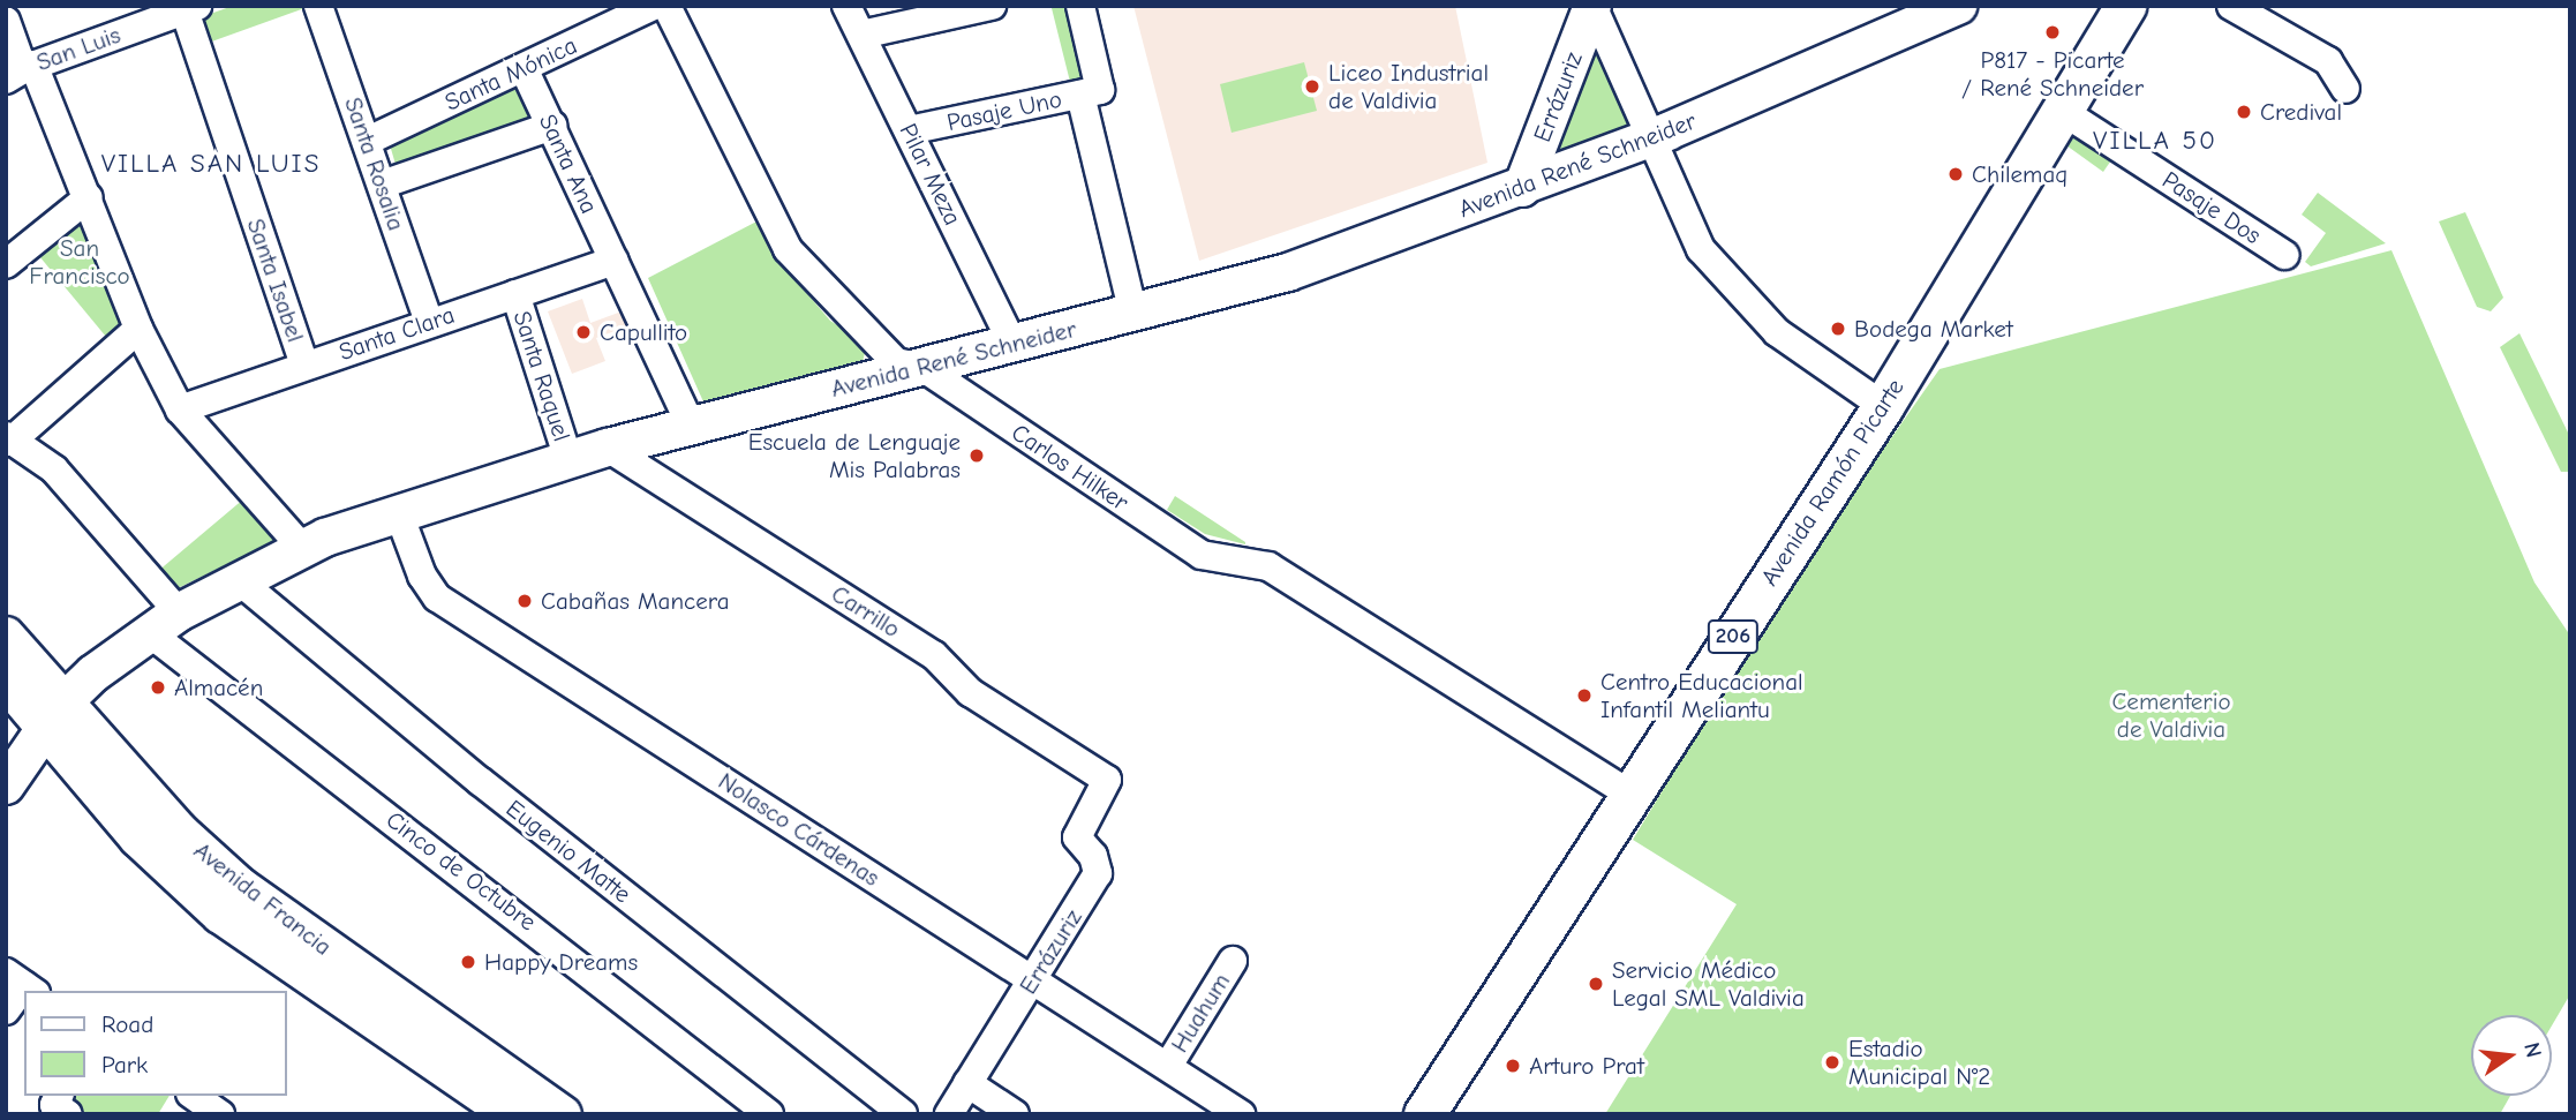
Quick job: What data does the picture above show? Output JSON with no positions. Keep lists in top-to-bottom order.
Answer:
{
  "streets": {
    "highway": ["Avenida Ramón Picarte", "206"],
    "main road": ["Errázuriz", "Avenida René Schneider", "Avenida Francia"],
    "street": [
      "San Luis",
      "Santa Mónica",
      "Pasaje Uno",
      "Santa Rosalia",
      "Santa Ana",
      "Pilar Meza",
      "Pasaje Dos",
      "Santa Isabel",
      "Santa Clara",
      "Santa Raquel",
      "Carlos Hilker",
      "Carrillo",
      "Nolasco Cárdenas",
      "Eugenio Matte",
      "Cinco de Octubre",
      "Huahum"
    ]
  },
  "crossings": [
    ["San Luis", "Santa Isabel"],
    ["Santa Mónica", "Santa Rosalia"],
    ["Santa Mónica", "Santa Ana"],
    ["Errázuriz", "Avenida René Schneider"],
    ["Errázuriz", "Carrillo"],
    ["Errázuriz", "Nolasco Cárdenas"],
    ["Pasaje Uno", "Pilar Meza"],
    ["Santa Rosalia", "Santa Clara"],
    ["Santa Ana", "Avenida René Schneider"],
    ["Santa Ana", "Santa Clara"],
    ["Avenida René Schneider", "Pilar Meza"],
    ["Avenida René Schneider", "Santa Raquel"],
    ["Avenida René Schneider", "Carlos Hilker"],
    ["Avenida René Schneider", "Carrillo"],
    ["Avenida René Schneider", "Nolasco Cárdenas"],
    ["Avenida René Schneider", "Eugenio Matte"],
    ["Avenida René Schneider", "Cinco de Octubre"],
    ["Avenida René Schneider", "Avenida Francia"],
    ["Pasaje Dos", "Avenida Ramón Picarte"],
    ["Santa Isabel", "Santa Clara"],
    ["Santa Clara", "Santa Raquel"],
    ["Carlos Hilker", "Avenida Ramón Picarte"],
    ["Nolasco Cárdenas", "Huahum"]
  ],
  "districts": ["VILLA 50", "VILLA SAN LUIS"],
  "parks": ["San Francisco", "Cementerio de Valdivia"],
  "places": [
    "P817 - Picarte / René Schneider",
    "Liceo Industrial de Valdivia",
    "Credival",
    "Chilemaq",
    "Bodega Market",
    "Capullito",
    "Escuela de Lenguaje Mis Palabras",
    "Cabañas Mancera",
    "Almacén",
    "Centro Educacional Infantil Meliantu",
    "Happy Dreams",
    "Servicio Médico Legal SML Valdivia",
    "Estadio Municipal N°2",
    "Arturo Prat"
  ],
  "legend": ["Road", "Park"],
  "north": "right"
}
